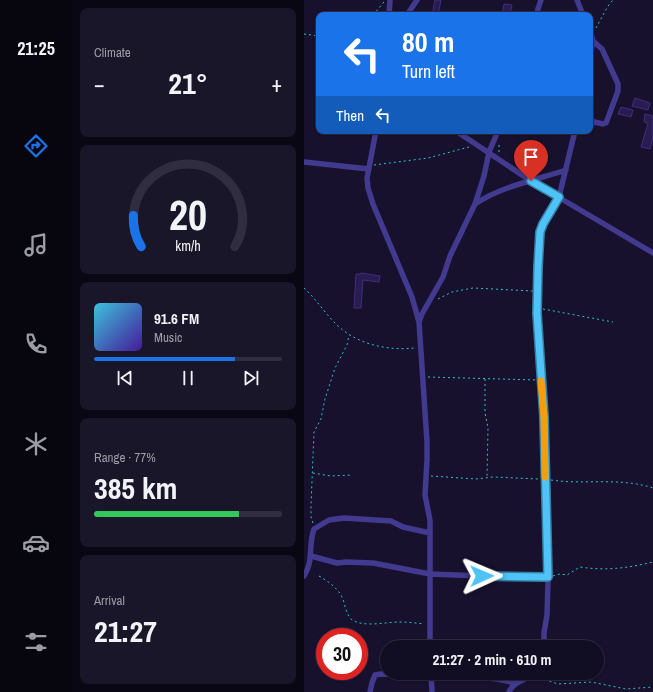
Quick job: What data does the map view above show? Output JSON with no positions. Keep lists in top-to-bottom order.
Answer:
{
  "page": {
    "tabs": "21:25",
    "tile": [
      "Climate",
      ["Range · 77%", "385 km"],
      ["Arrival", "21:27"]
    ],
    "turn": ["80 m", "Turn left"],
    "heat": ["−", "21°", "+"],
    "then": "Then",
    "song": ["91.6 FM", "Music"],
    "limit": "30",
    "trip": "21:27 · 2 min · 610 m",
    "gauge": ["20", "km/h"]
  }
}
